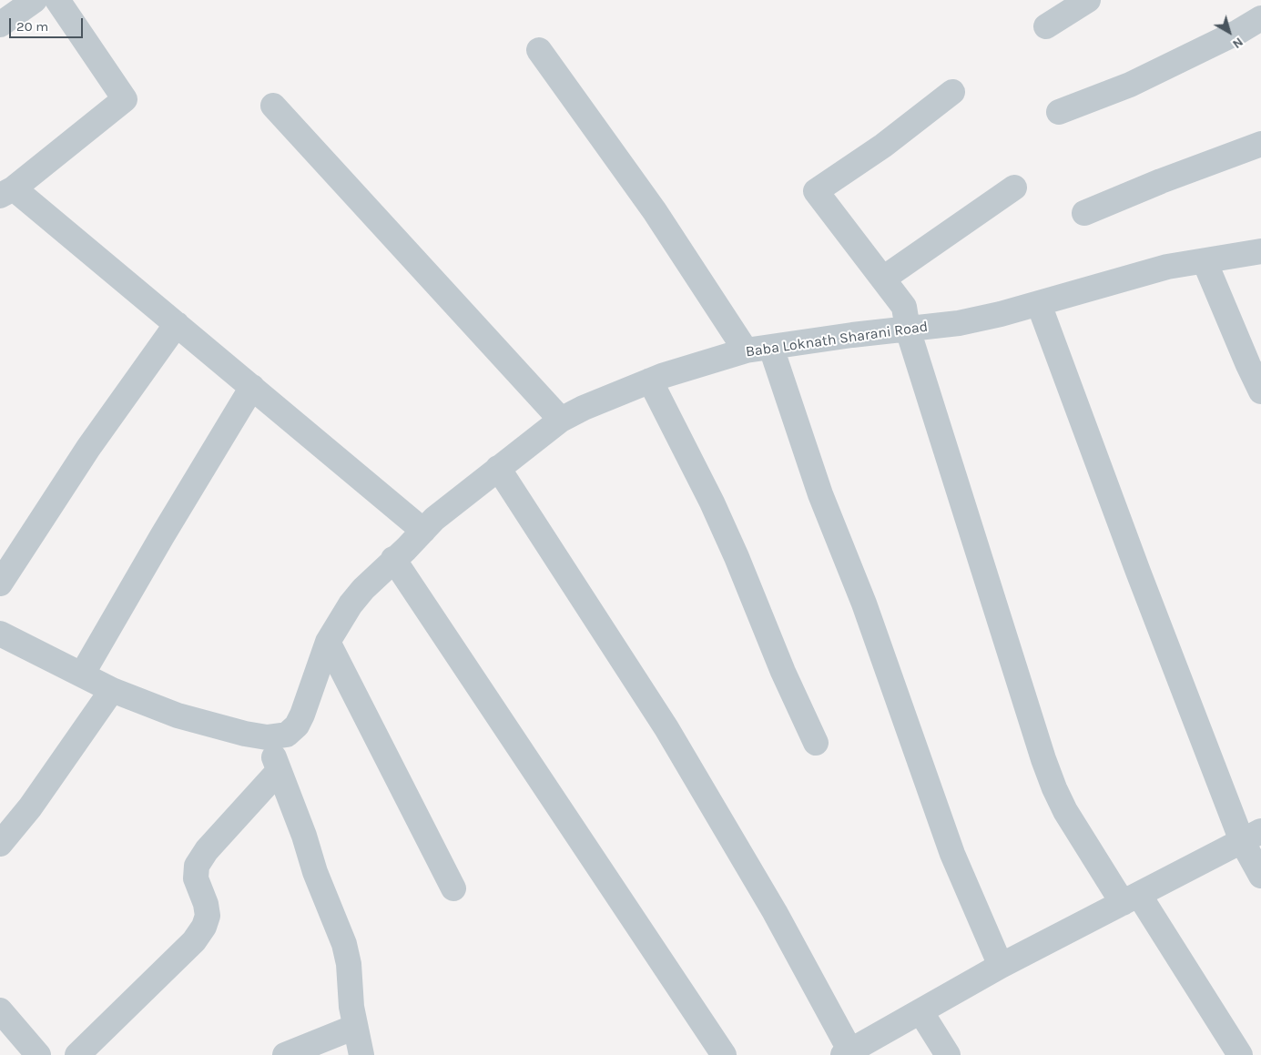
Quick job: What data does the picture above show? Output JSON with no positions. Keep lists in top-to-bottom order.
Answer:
{
  "streets": {
    "street": ["Baba Loknath Sharani Road"]
  },
  "scale_bar": "20 m",
  "north": "bottom right"
}
